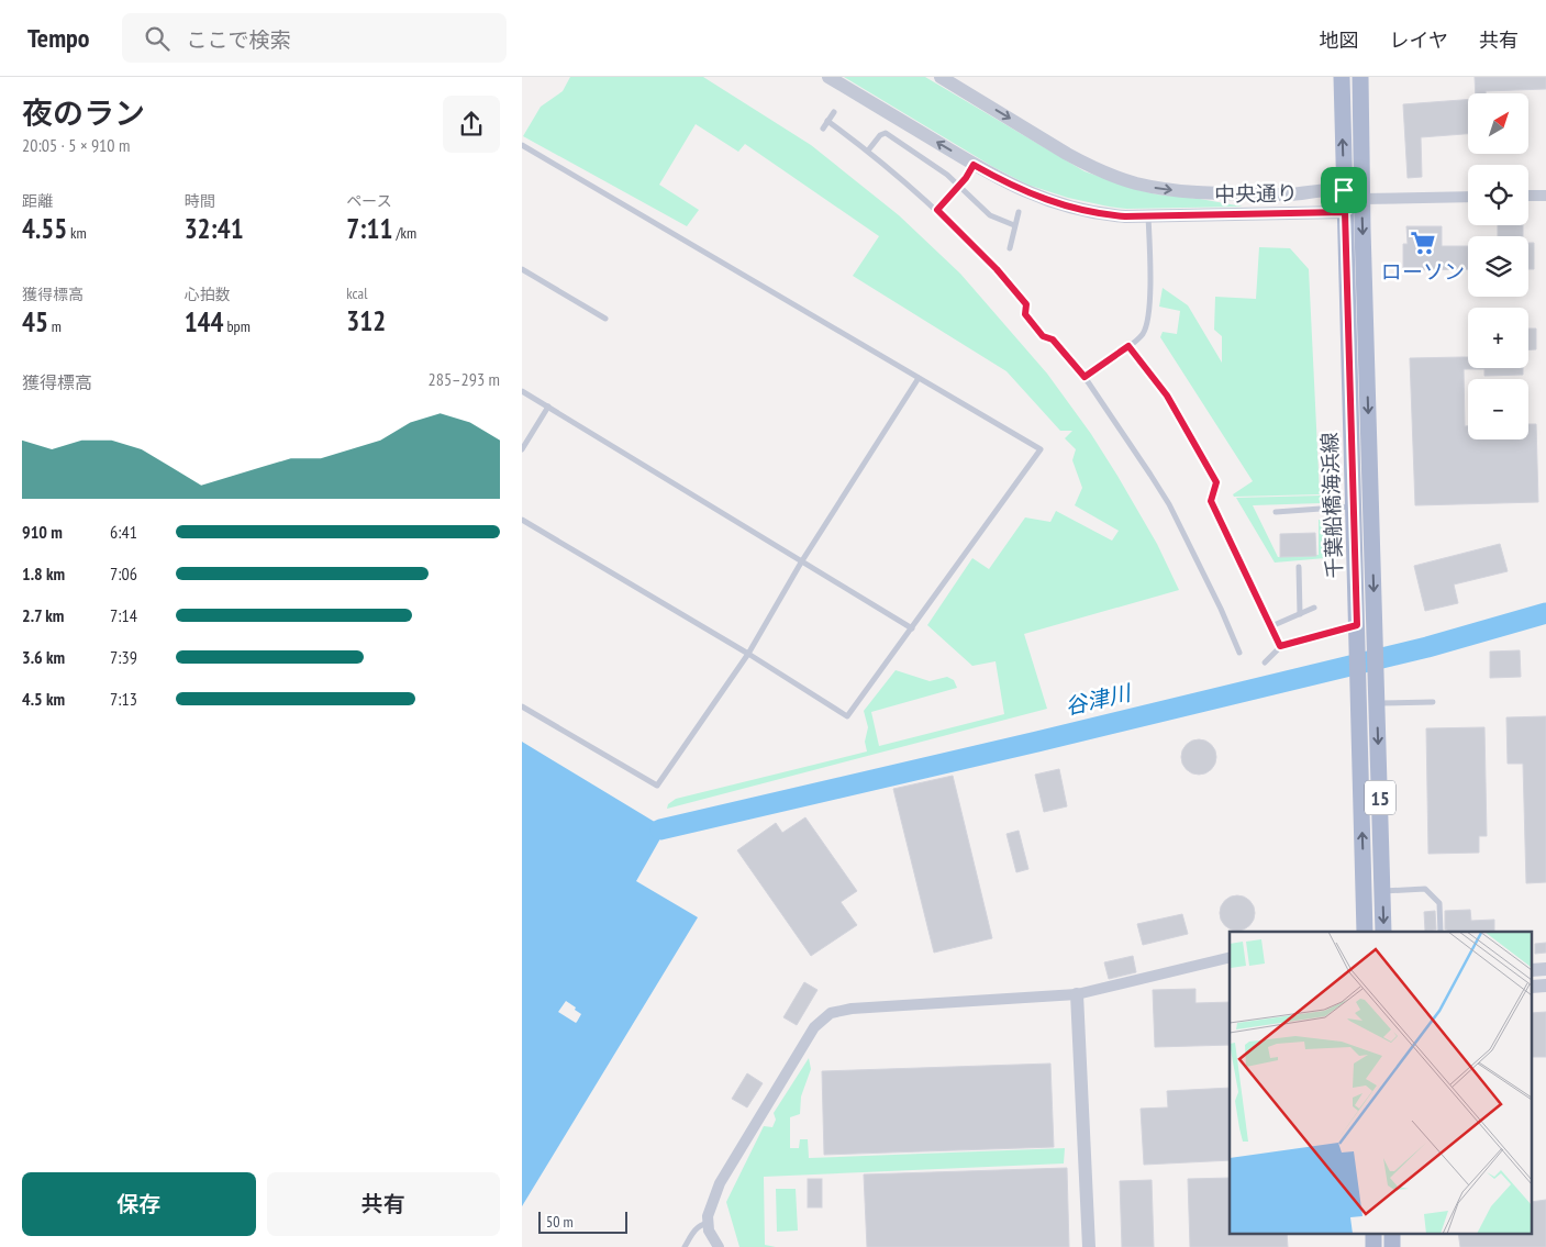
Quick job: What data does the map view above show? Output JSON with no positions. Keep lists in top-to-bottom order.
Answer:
{
  "streets": {
    "main road": ["千葉船橋海浜線", "15"],
    "street": ["中央通り"]
  },
  "crossings": [
    ["中央通り", "千葉船橋海浜線"]
  ],
  "water": ["谷津川"],
  "places": {
    "supermarket": ["ローソン"]
  },
  "scale_bar": "50 m",
  "north": "top right",
  "page": {
    "header": "Tempo",
    "search": "ここで検索",
    "nav": ["地図", "レイヤ", "共有"],
    "heading": ["夜のラン", "20:05 · 5 × 910 m"],
    "map_buttons": ["+", "−"],
    "stats": [
      ["距離", "4.55 km"],
      ["時間", "32:41"],
      ["ペース", "7:11 /km"],
      ["獲得標高", "45 m"],
      ["心拍数", "144 bpm"],
      ["kcal", "312"]
    ],
    "chart": ["獲得標高", "285–293 m"],
    "list": [
      {
        "name": "910 m",
        "note": "6:41"
      },
      {
        "name": "1.8 km",
        "note": "7:06"
      },
      {
        "name": "2.7 km",
        "note": "7:14"
      },
      {
        "name": "3.6 km",
        "note": "7:39"
      },
      {
        "name": "4.5 km",
        "note": "7:13"
      }
    ],
    "buttons": ["保存", "共有"],
    "scale": "50 m"
  }
}
